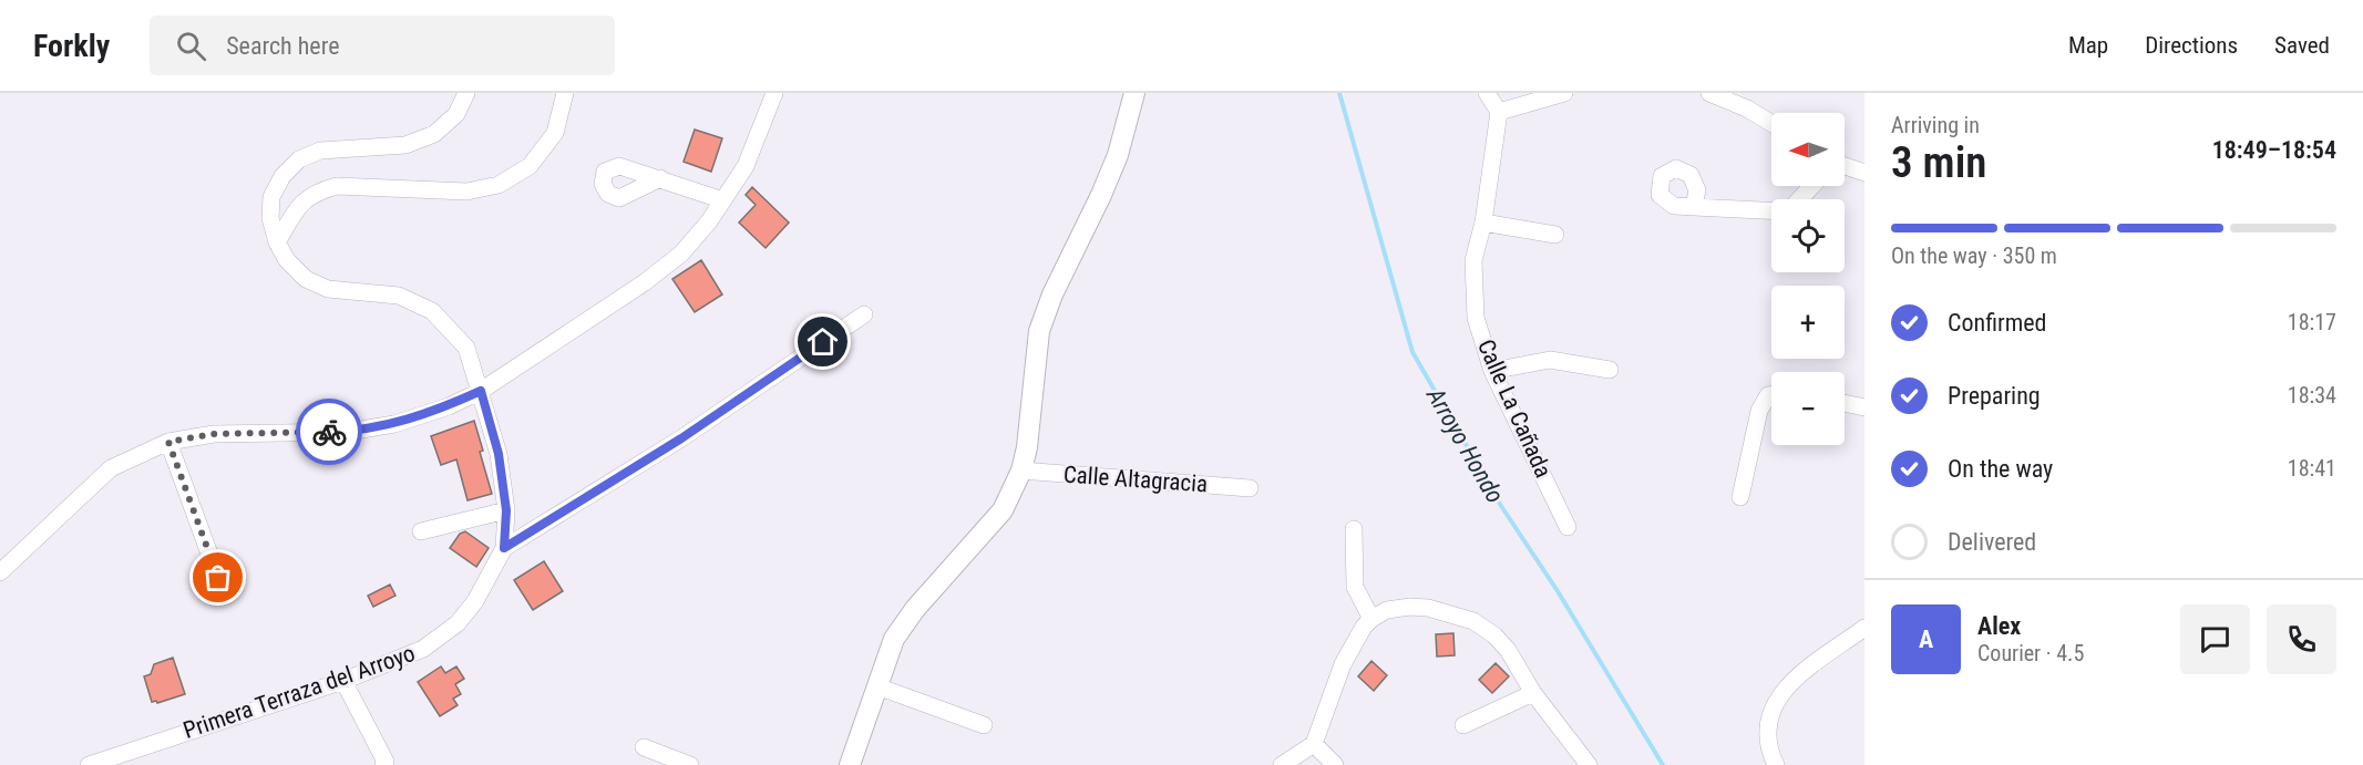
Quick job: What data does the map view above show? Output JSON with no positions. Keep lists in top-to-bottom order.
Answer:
{
  "streets": {
    "street": ["Calle La Cañada", "Calle Altagracia", "Primera Terraza del Arroyo"]
  },
  "water": ["Arroyo Hondo"],
  "north": "left",
  "page": {
    "header": "Forkly",
    "search": "Search here",
    "nav": ["Map", "Directions", "Saved"],
    "heading": ["3 min", "Arriving in", "18:49–18:54"],
    "panel": ["Alex", "Courier · 4.5"],
    "map_buttons": ["+", "−"],
    "bar": "On the way · 350 m",
    "list": [
      ["Confirmed", "18:17"],
      ["Preparing", "18:34"],
      ["On the way", "18:41"],
      "Delivered"
    ],
    "round": "A"
  }
}
